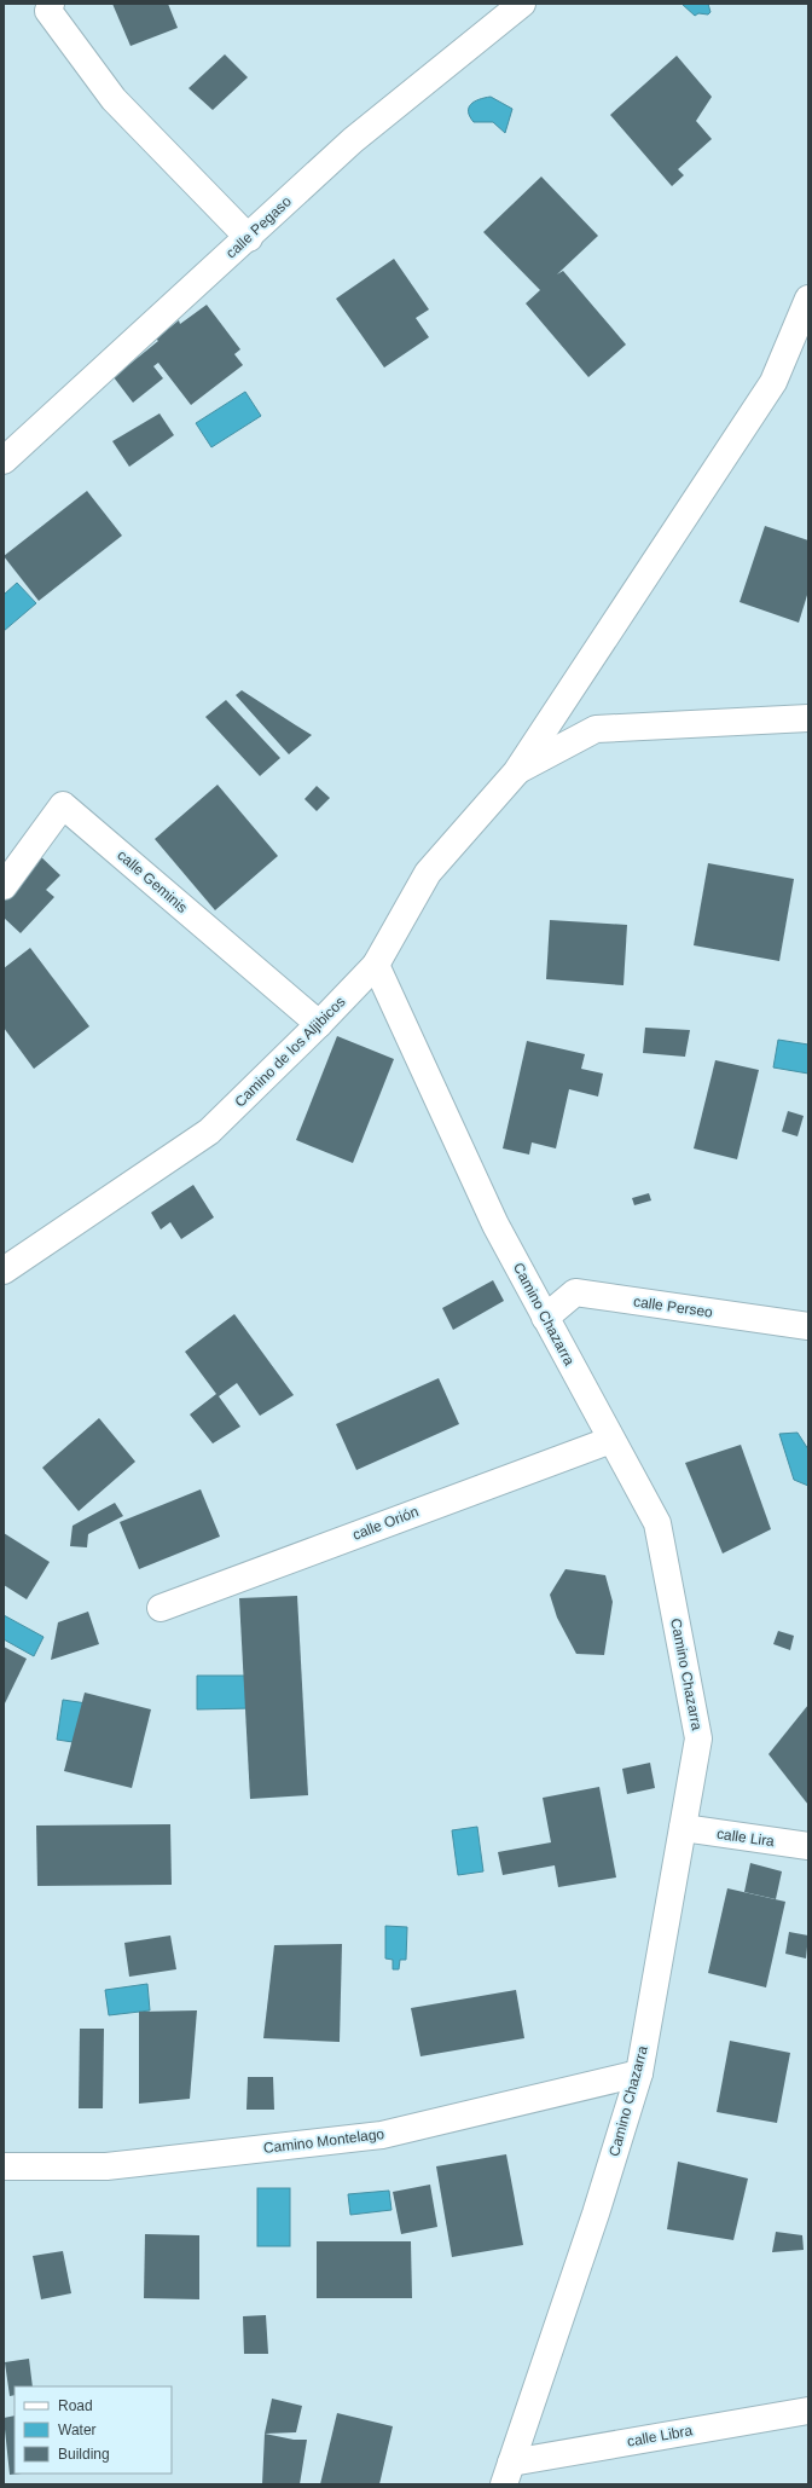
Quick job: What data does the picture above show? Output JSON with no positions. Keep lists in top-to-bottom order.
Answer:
{
  "streets": {
    "street": [
      "calle Pegaso",
      "calle Geminis",
      "Camino de los Aljibicos",
      "calle Perseo",
      "Camino Chazarra",
      "calle Orión",
      "calle Lira",
      "Camino Montelago",
      "calle Libra"
    ]
  },
  "crossings": [
    ["calle Geminis", "Camino de los Aljibicos"],
    ["Camino de los Aljibicos", "Camino Chazarra"],
    ["calle Perseo", "Camino Chazarra"],
    ["Camino Chazarra", "calle Orión"],
    ["Camino Chazarra", "calle Lira"],
    ["Camino Chazarra", "Camino Montelago"],
    ["Camino Chazarra", "calle Libra"]
  ],
  "legend": ["Road", "Water", "Building"]
}
